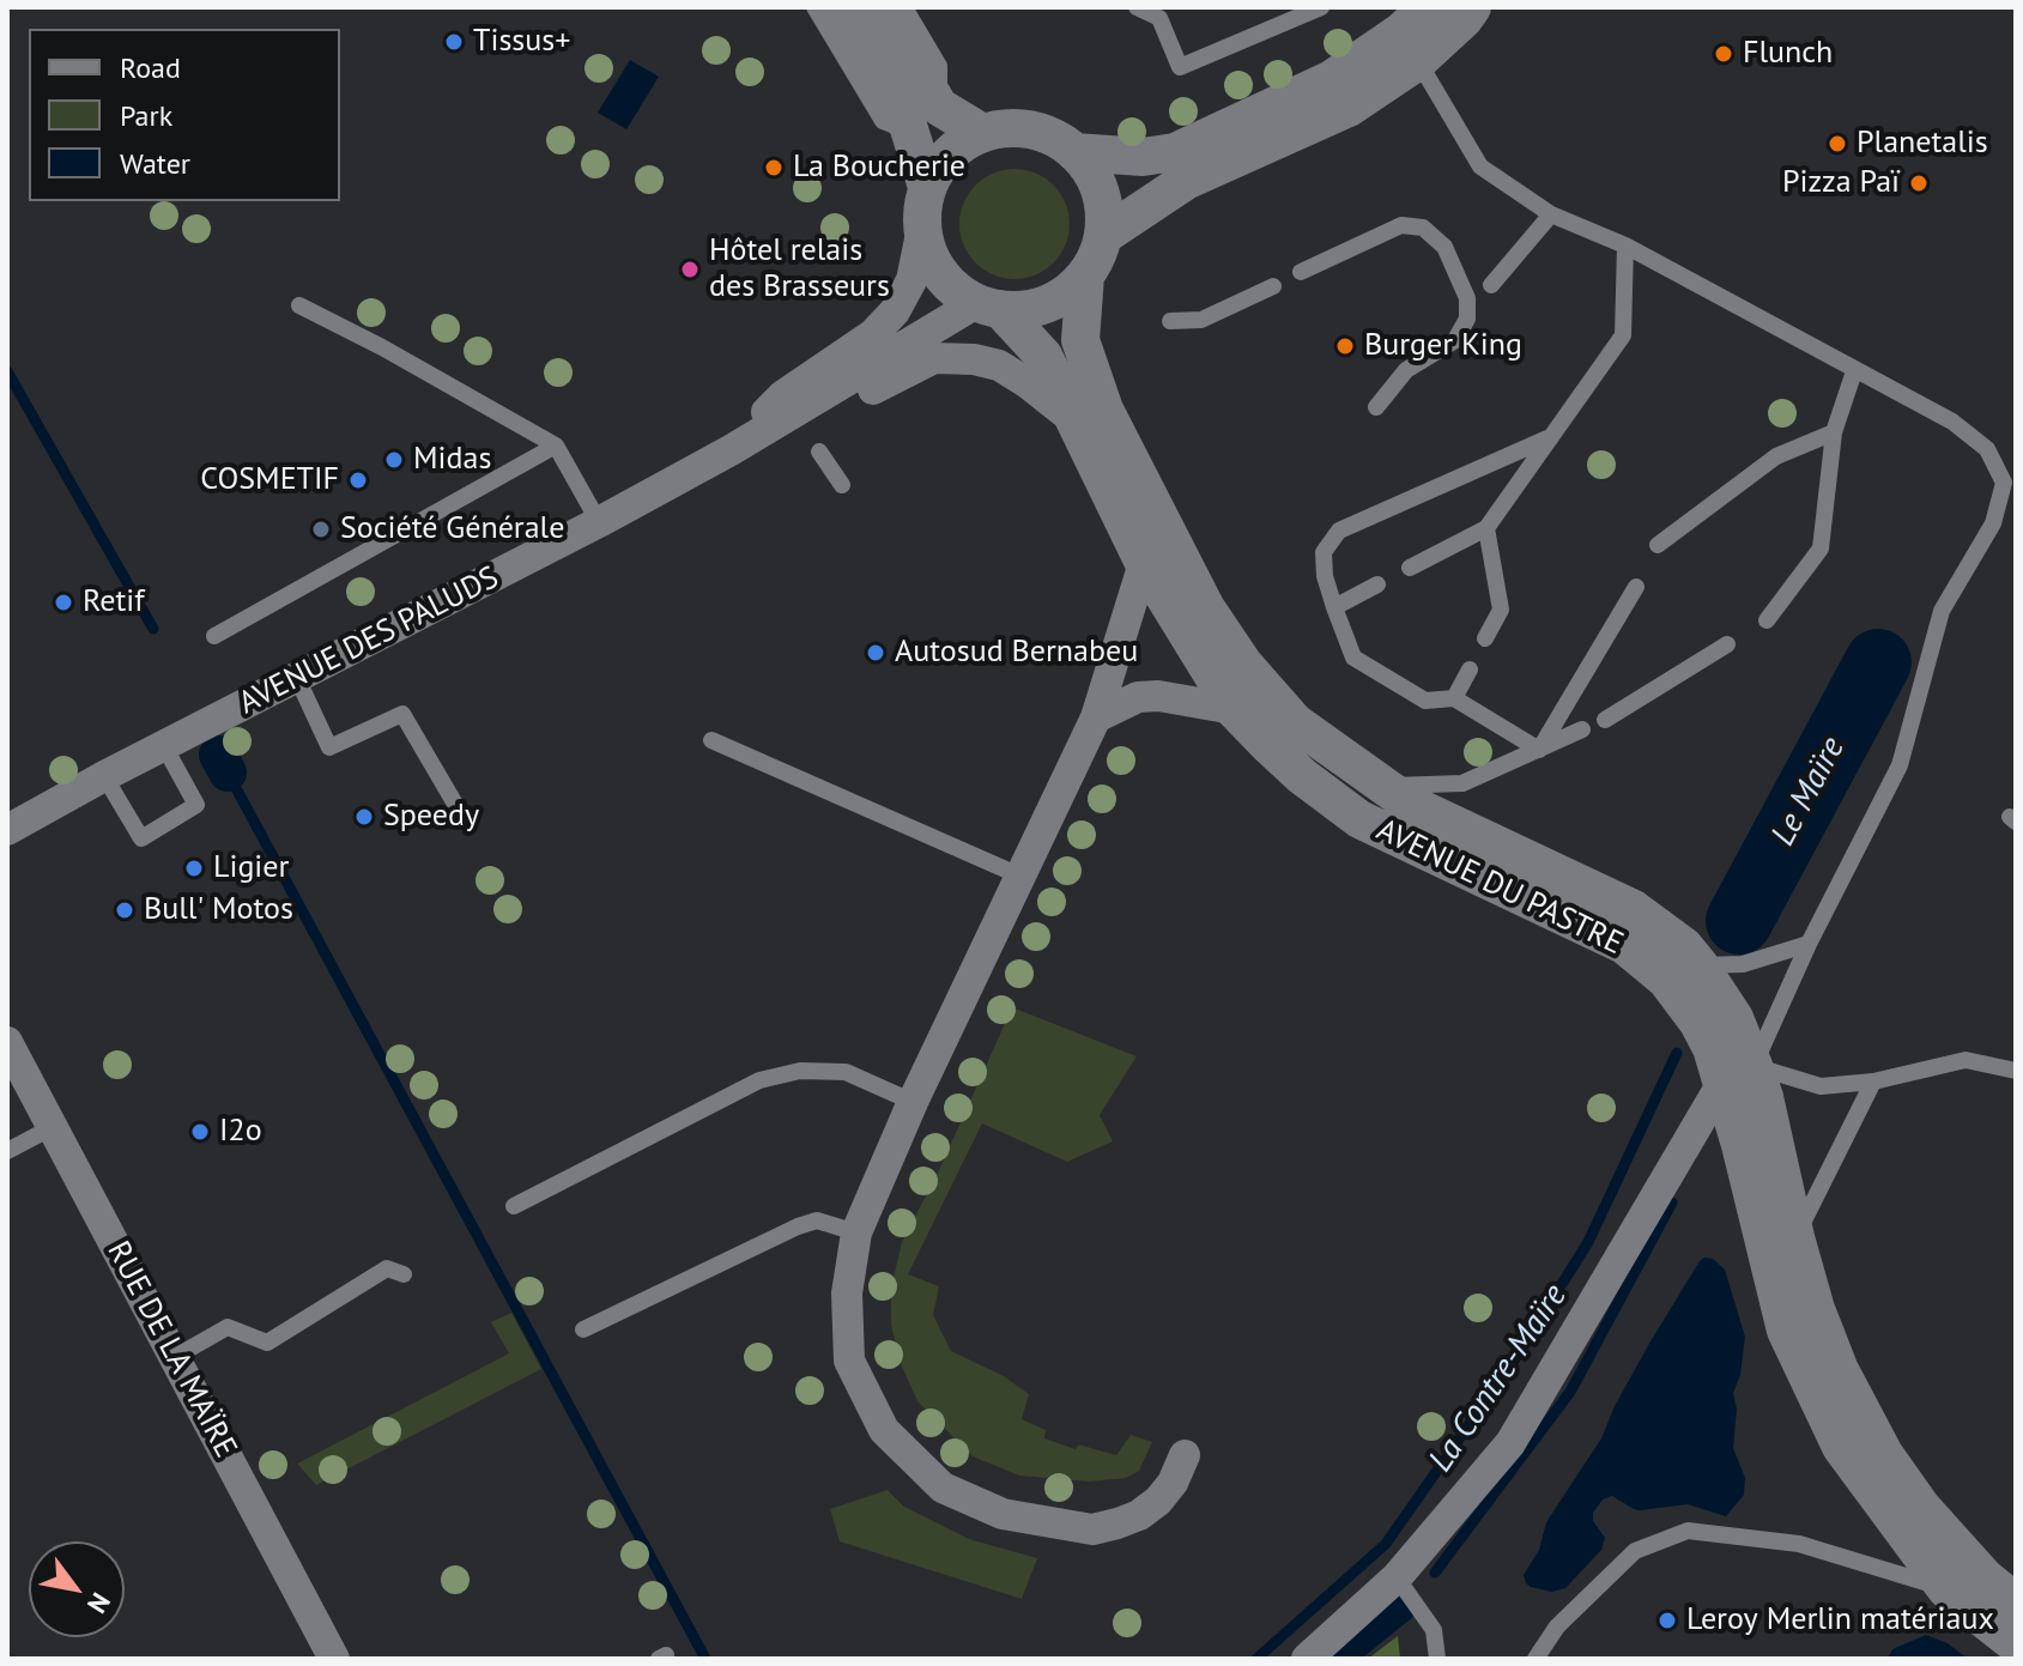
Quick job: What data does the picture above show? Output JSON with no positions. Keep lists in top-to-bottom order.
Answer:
{
  "streets": {
    "street": ["AVENUE DES PALUDS", "AVENUE DU PASTRE", "RUE DE LA MAÏRE"]
  },
  "crossings": [
    ["AVENUE DES PALUDS", "AVENUE DU PASTRE"]
  ],
  "water": ["Le Maïre", "La Contre-Maïre"],
  "places": [
    "Tissus+",
    "Flunch",
    "Planetalis",
    "La Boucherie",
    "Pizza Paï",
    "Hôtel relais des Brasseurs",
    "Burger King",
    "Midas",
    "COSMETIF",
    "Société Générale",
    "Retif",
    "Autosud Bernabeu",
    "Speedy",
    "Ligier",
    "Bull' Motos",
    "I2o",
    "Leroy Merlin matériaux"
  ],
  "legend": ["Road", "Park", "Water"],
  "north": "bottom right"
}
